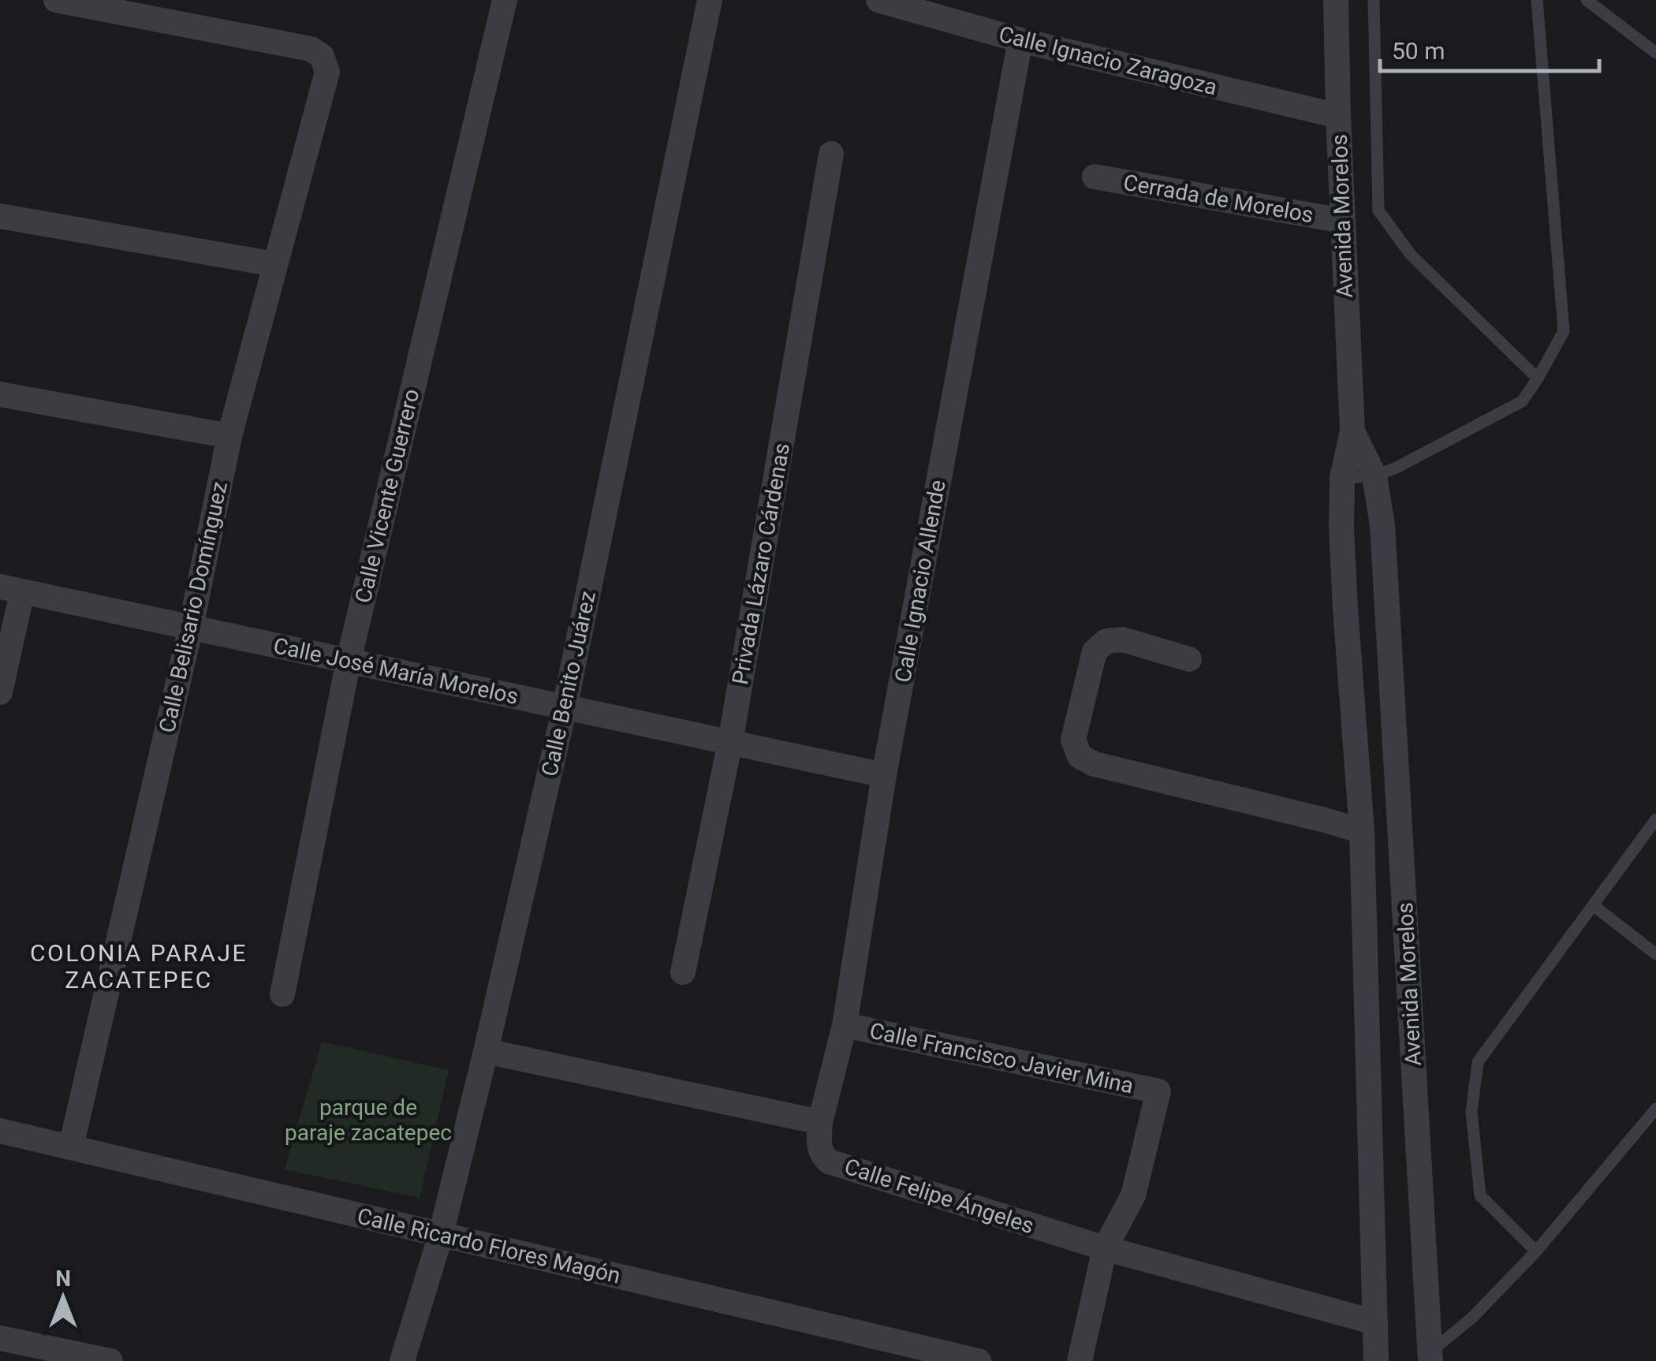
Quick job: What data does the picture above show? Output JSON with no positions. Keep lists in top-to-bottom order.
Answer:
{
  "streets": {
    "street": [
      "Calle Ignacio Zaragoza",
      "Cerrada de Morelos",
      "Avenida Morelos",
      "Calle Vicente Guerrero",
      "Privada Lázaro Cárdenas",
      "Calle Ignacio Allende",
      "Calle Belisario Domínguez",
      "Calle José María Morelos",
      "Calle Benito Juárez",
      "Calle Francisco Javier Mina",
      "Calle Felipe Ángeles",
      "Calle Ricardo Flores Magón"
    ]
  },
  "crossings": [
    ["Calle Ignacio Zaragoza", "Avenida Morelos"],
    ["Calle Ignacio Zaragoza", "Calle Ignacio Allende"],
    ["Cerrada de Morelos", "Avenida Morelos"],
    ["Avenida Morelos", "Calle Felipe Ángeles"],
    ["Calle Vicente Guerrero", "Calle José María Morelos"],
    ["Privada Lázaro Cárdenas", "Calle José María Morelos"],
    ["Calle Ignacio Allende", "Calle José María Morelos"],
    ["Calle Ignacio Allende", "Calle Francisco Javier Mina"],
    ["Calle Ignacio Allende", "Calle Felipe Ángeles"],
    ["Calle Belisario Domínguez", "Calle José María Morelos"],
    ["Calle Belisario Domínguez", "Calle Ricardo Flores Magón"],
    ["Calle José María Morelos", "Calle Benito Juárez"],
    ["Calle Benito Juárez", "Calle Ricardo Flores Magón"],
    ["Calle Francisco Javier Mina", "Calle Felipe Ángeles"]
  ],
  "districts": ["COLONIA PARAJE ZACATEPEC"],
  "parks": ["parque de paraje zacatepec"],
  "scale_bar": "50 m",
  "north": "top"
}
